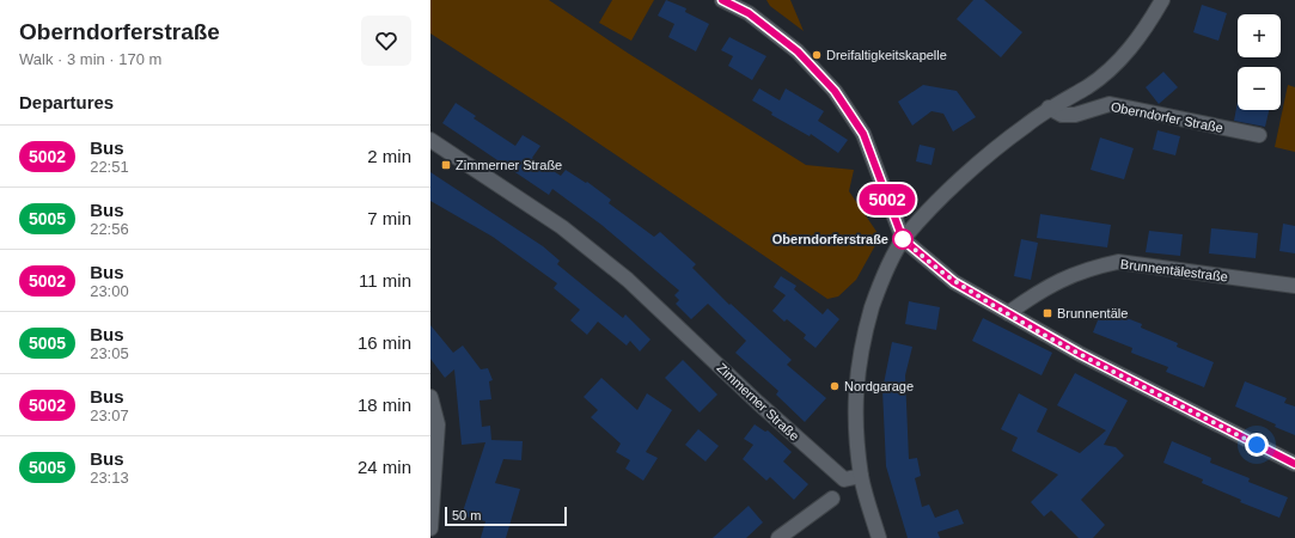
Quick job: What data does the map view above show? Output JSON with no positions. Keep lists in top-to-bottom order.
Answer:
{
  "streets": {
    "street": ["Oberndorfer Straße", "Brunnentälestraße", "Zimmerner Straße"]
  },
  "places": {
    "other": ["Dreifaltigkeitskapelle", "Oberndorferstraße", "Nordgarage"],
    "transit": ["Zimmerner Straße", "Brunnentäle"]
  },
  "lines": ["bus line 5002"],
  "scale_bar": "50 m",
  "page": {
    "heading": [
      ["Oberndorferstraße", "Walk · 3 min · 170 m"],
      "Departures"
    ],
    "on_map": "5002",
    "map_buttons": ["+", "−"],
    "list": [
      {
        "mark": "5002",
        "name": "Bus",
        "note": "22:51",
        "value": "2 min"
      },
      {
        "mark": "5005",
        "name": "Bus",
        "note": "22:56",
        "value": "7 min"
      },
      {
        "mark": "5002",
        "name": "Bus",
        "note": "23:00",
        "value": "11 min"
      },
      {
        "mark": "5005",
        "name": "Bus",
        "note": "23:05",
        "value": "16 min"
      },
      {
        "mark": "5002",
        "name": "Bus",
        "note": "23:07",
        "value": "18 min"
      },
      {
        "mark": "5005",
        "name": "Bus",
        "note": "23:13",
        "value": "24 min"
      }
    ],
    "scale": "50 m"
  }
}
